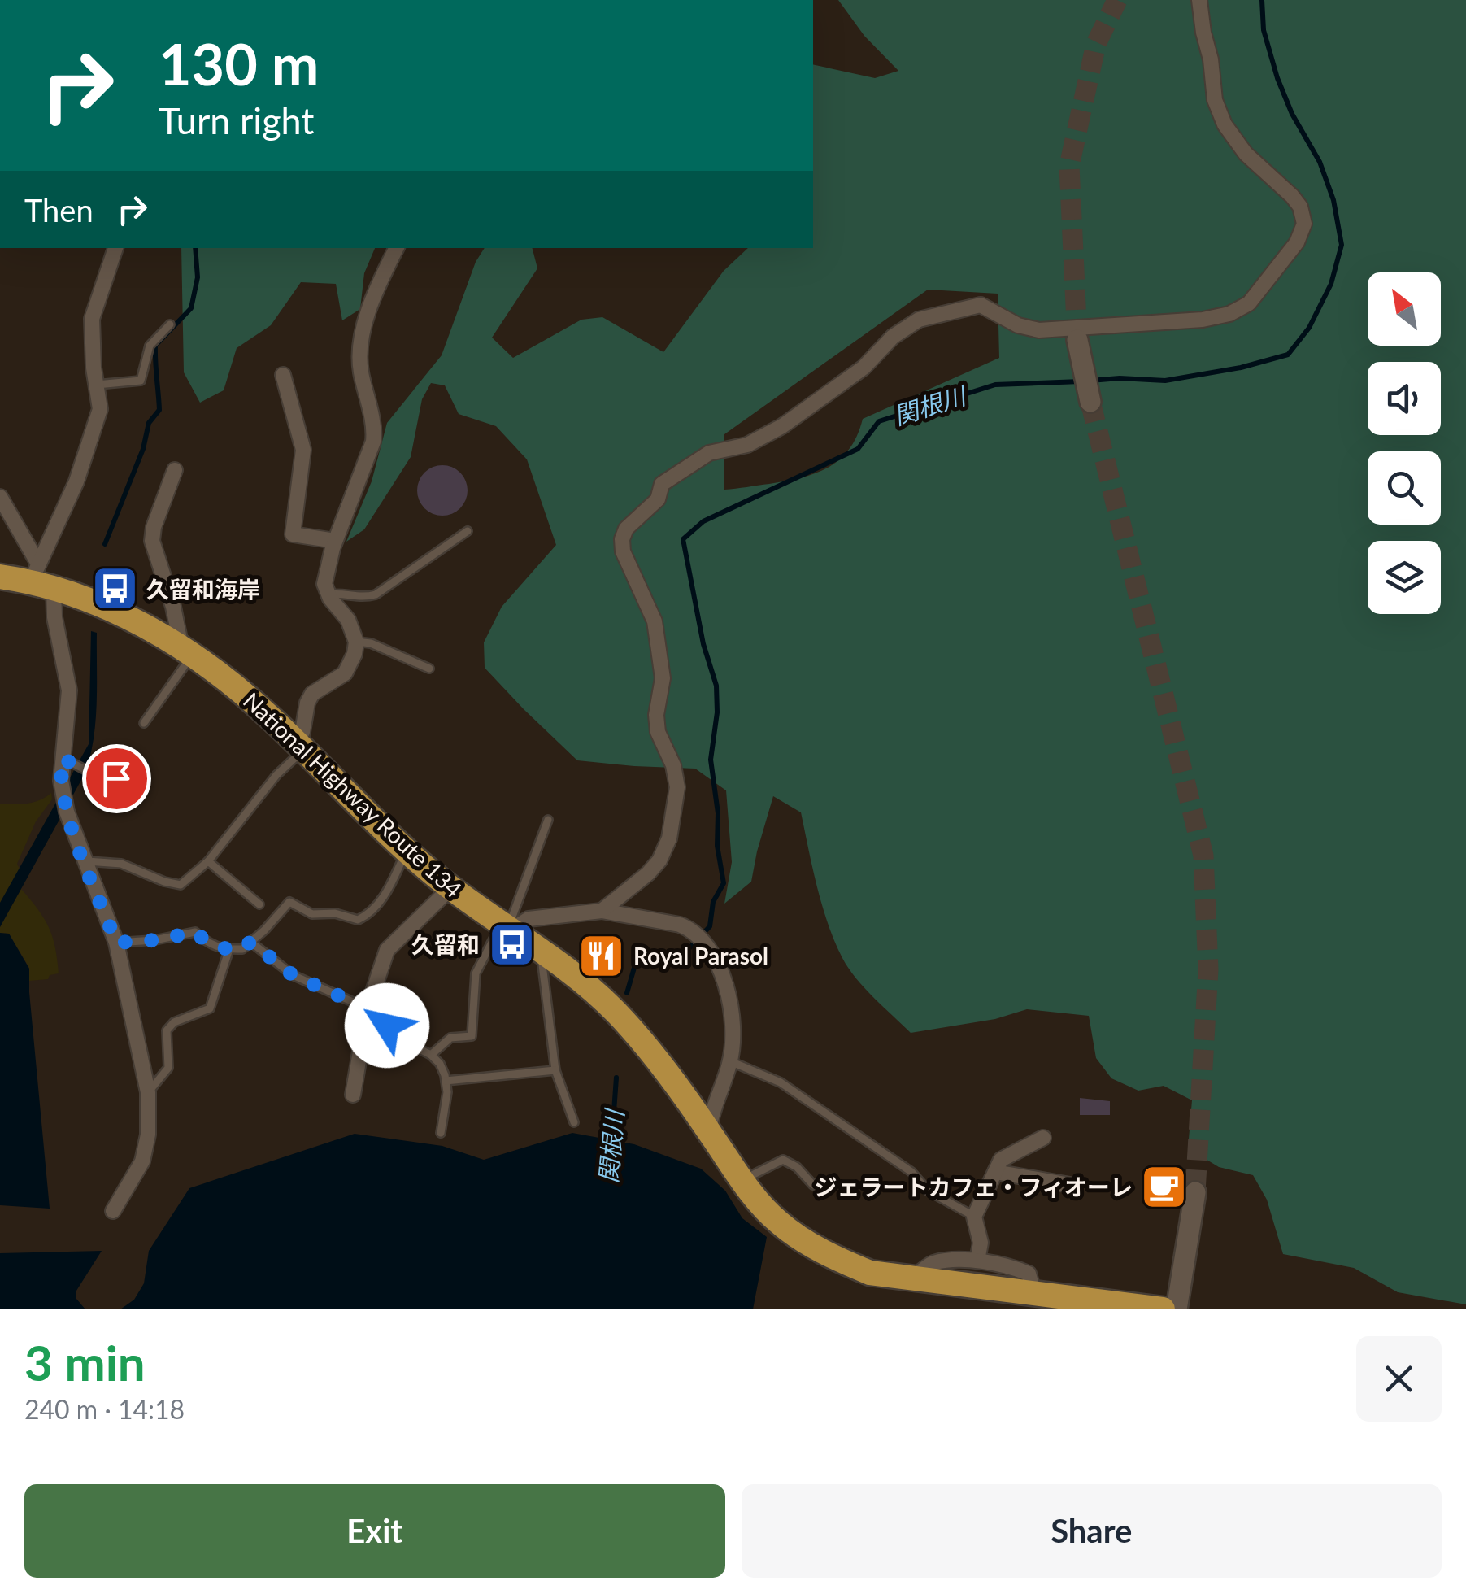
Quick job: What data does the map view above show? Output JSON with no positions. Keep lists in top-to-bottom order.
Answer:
{
  "streets": {
    "highway": ["National Highway Route 134"]
  },
  "water": ["関根川"],
  "places": {
    "bus stop": ["久留和海岸", "久留和"],
    "restaurant": ["Royal Parasol"],
    "cafe": ["ジェラートカフェ・フィオーレ"]
  },
  "north": "top left",
  "page": {
    "turn": ["130 m", "Turn right"],
    "then": "Then",
    "heading": ["3 min", "240 m · 14:18"],
    "buttons": ["Exit", "Share"]
  }
}
